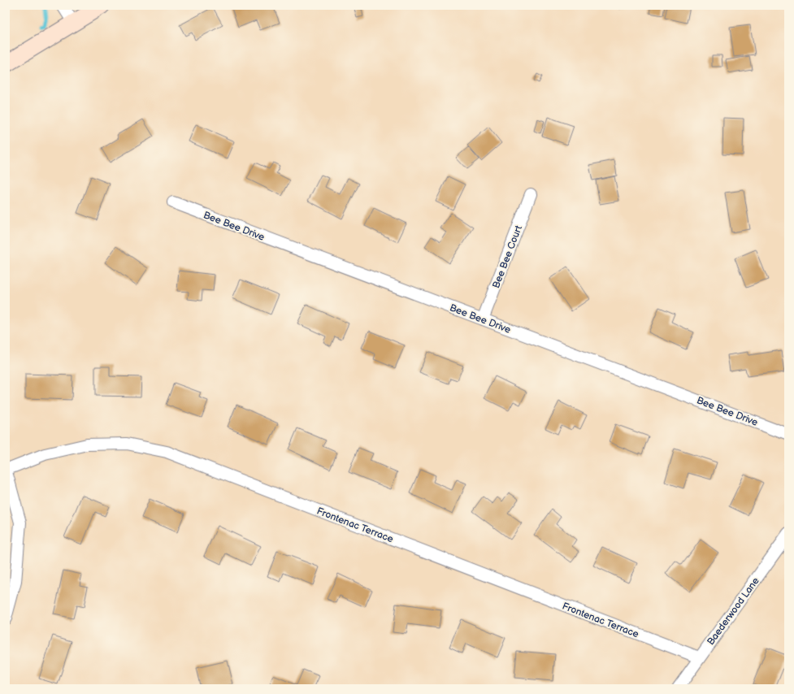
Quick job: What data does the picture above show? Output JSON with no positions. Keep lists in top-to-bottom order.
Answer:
{
  "streets": {
    "street": [
      "Bee Bee Drive",
      "Bee Bee Court",
      "Frontenac Terrace",
      "Baederwood Lane"
    ]
  },
  "crossings": [
    ["Bee Bee Drive", "Bee Bee Court"],
    ["Frontenac Terrace", "Baederwood Lane"]
  ]
}
